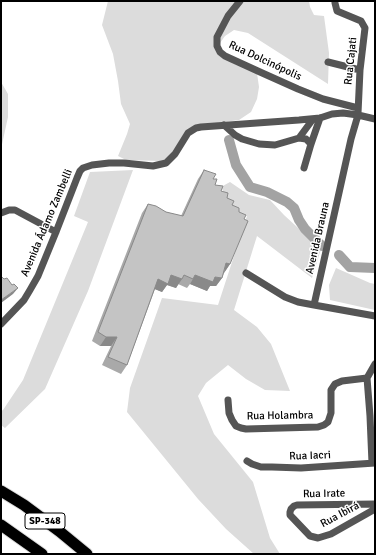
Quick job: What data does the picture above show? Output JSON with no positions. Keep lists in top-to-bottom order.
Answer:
{
  "streets": {
    "highway": ["SP-348"],
    "street": [
      "Rua Dolcinópolis",
      "Rua Cajati",
      "Avenida Ádamo Zambelli",
      "Avenida Brauna",
      "Rua Holambra",
      "Rua Iacri",
      "Rua Irate",
      "Rua Ibirá"
    ]
  },
  "crossings": [
    ["Rua Dolcinópolis", "Rua Cajati"],
    ["Rua Dolcinópolis", "Avenida Ádamo Zambelli"],
    ["Rua Dolcinópolis", "Avenida Brauna"],
    ["Rua Cajati", "Avenida Ádamo Zambelli"],
    ["Rua Cajati", "Avenida Brauna"],
    ["Avenida Ádamo Zambelli", "Avenida Brauna"],
    ["Rua Irate", "Rua Ibirá"]
  ]
}
